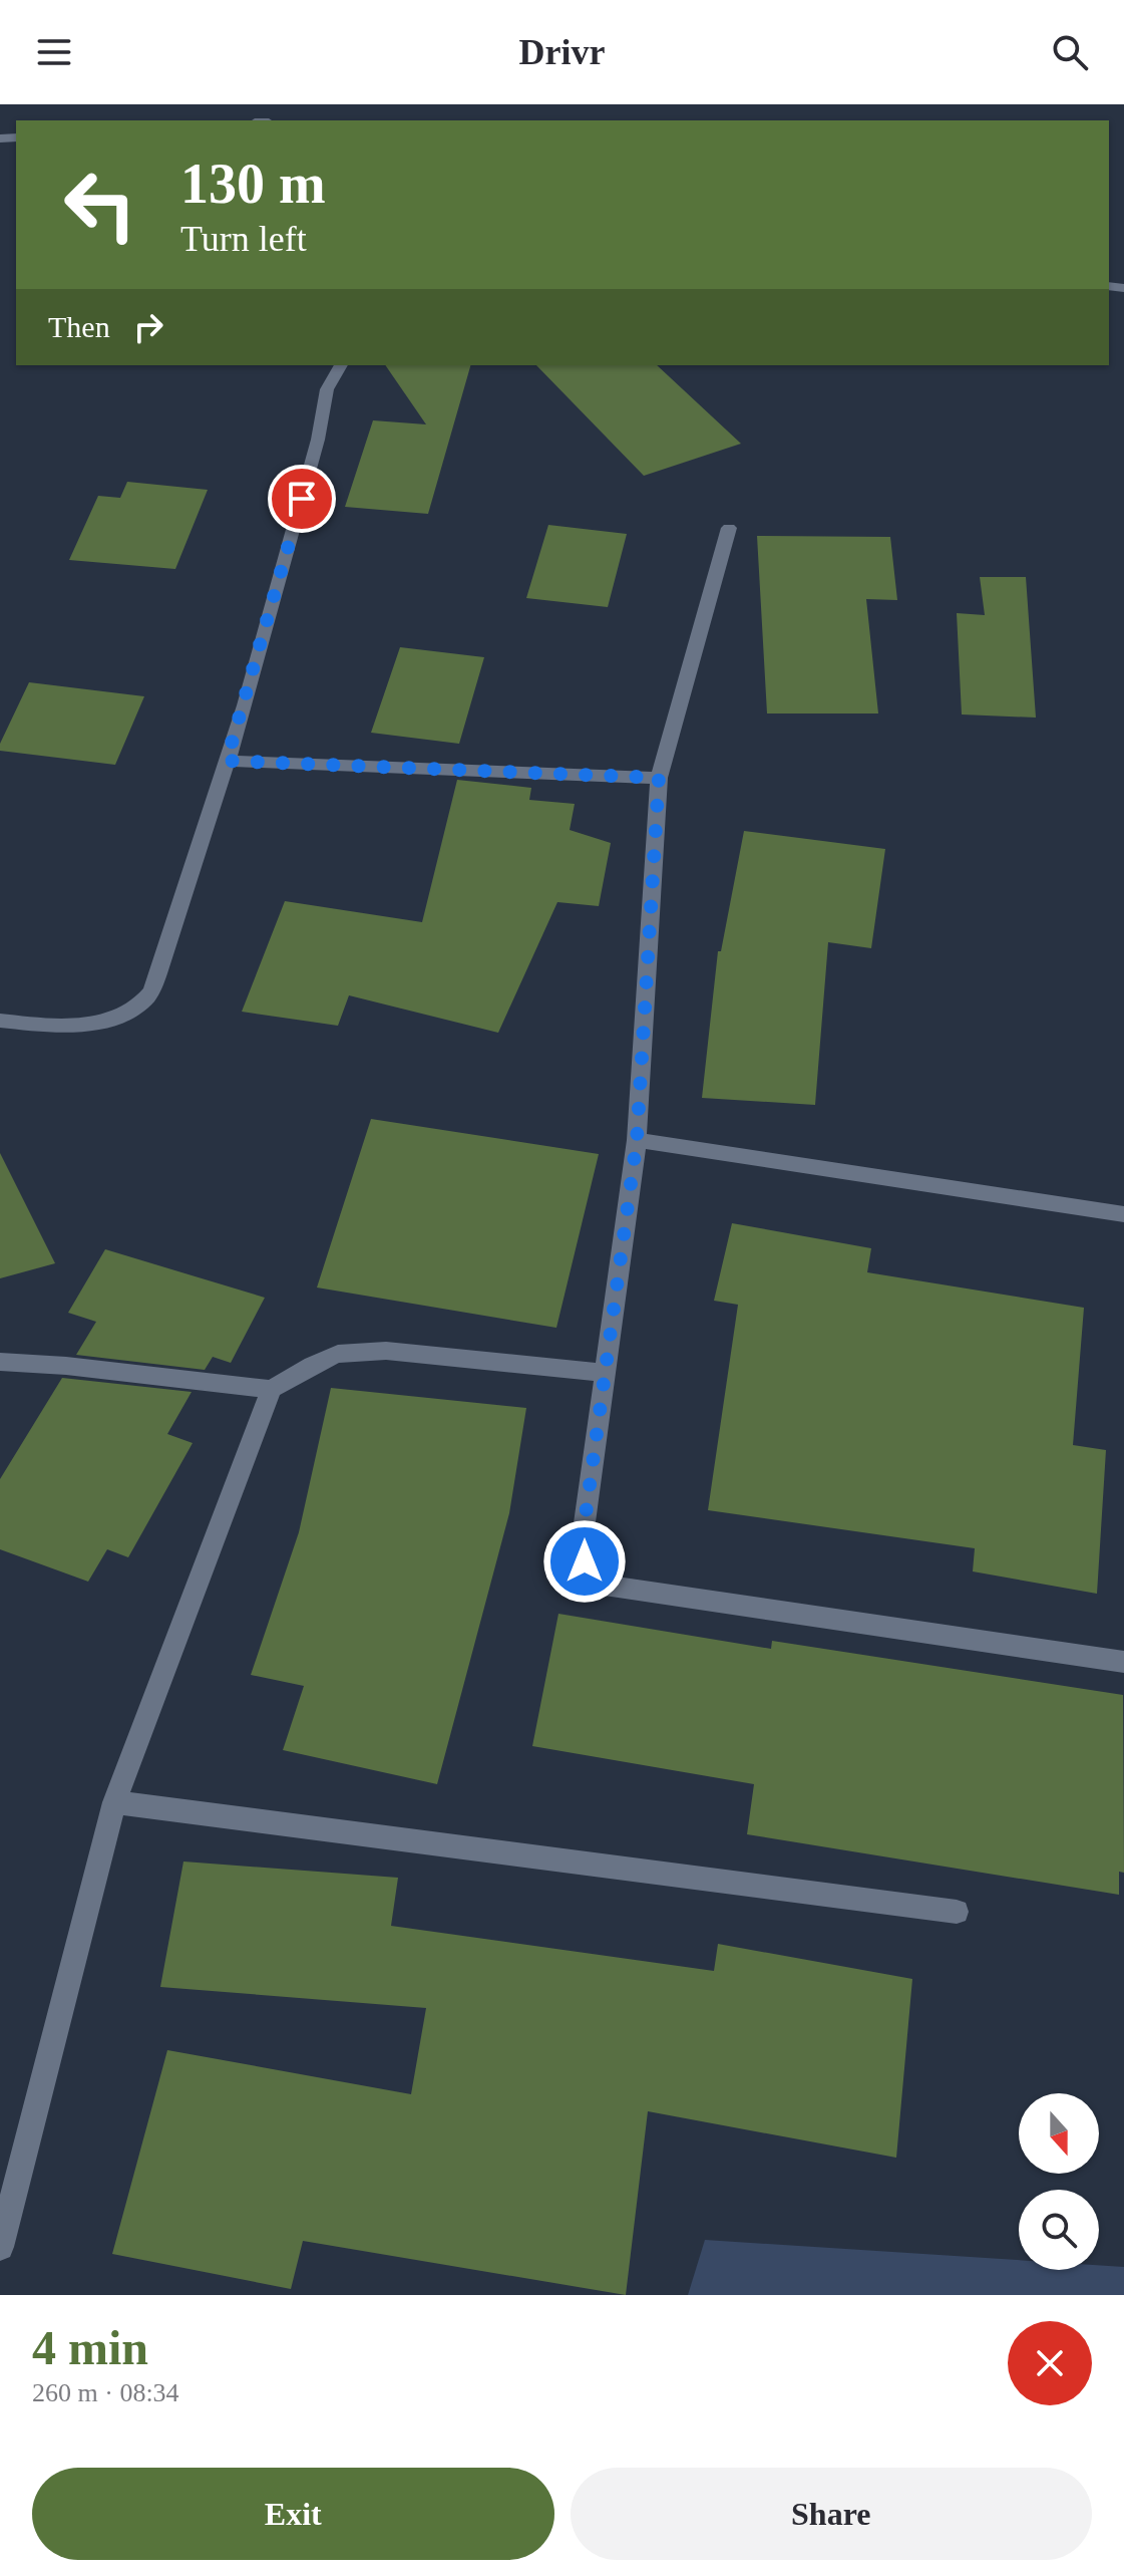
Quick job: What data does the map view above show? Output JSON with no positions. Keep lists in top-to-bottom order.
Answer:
{
  "north": "bottom",
  "page": {
    "header": "Drivr",
    "turn": ["130 m", "Turn left"],
    "then": "Then",
    "heading": ["4 min", "260 m · 08:34"],
    "buttons": ["Exit", "Share"]
  }
}
